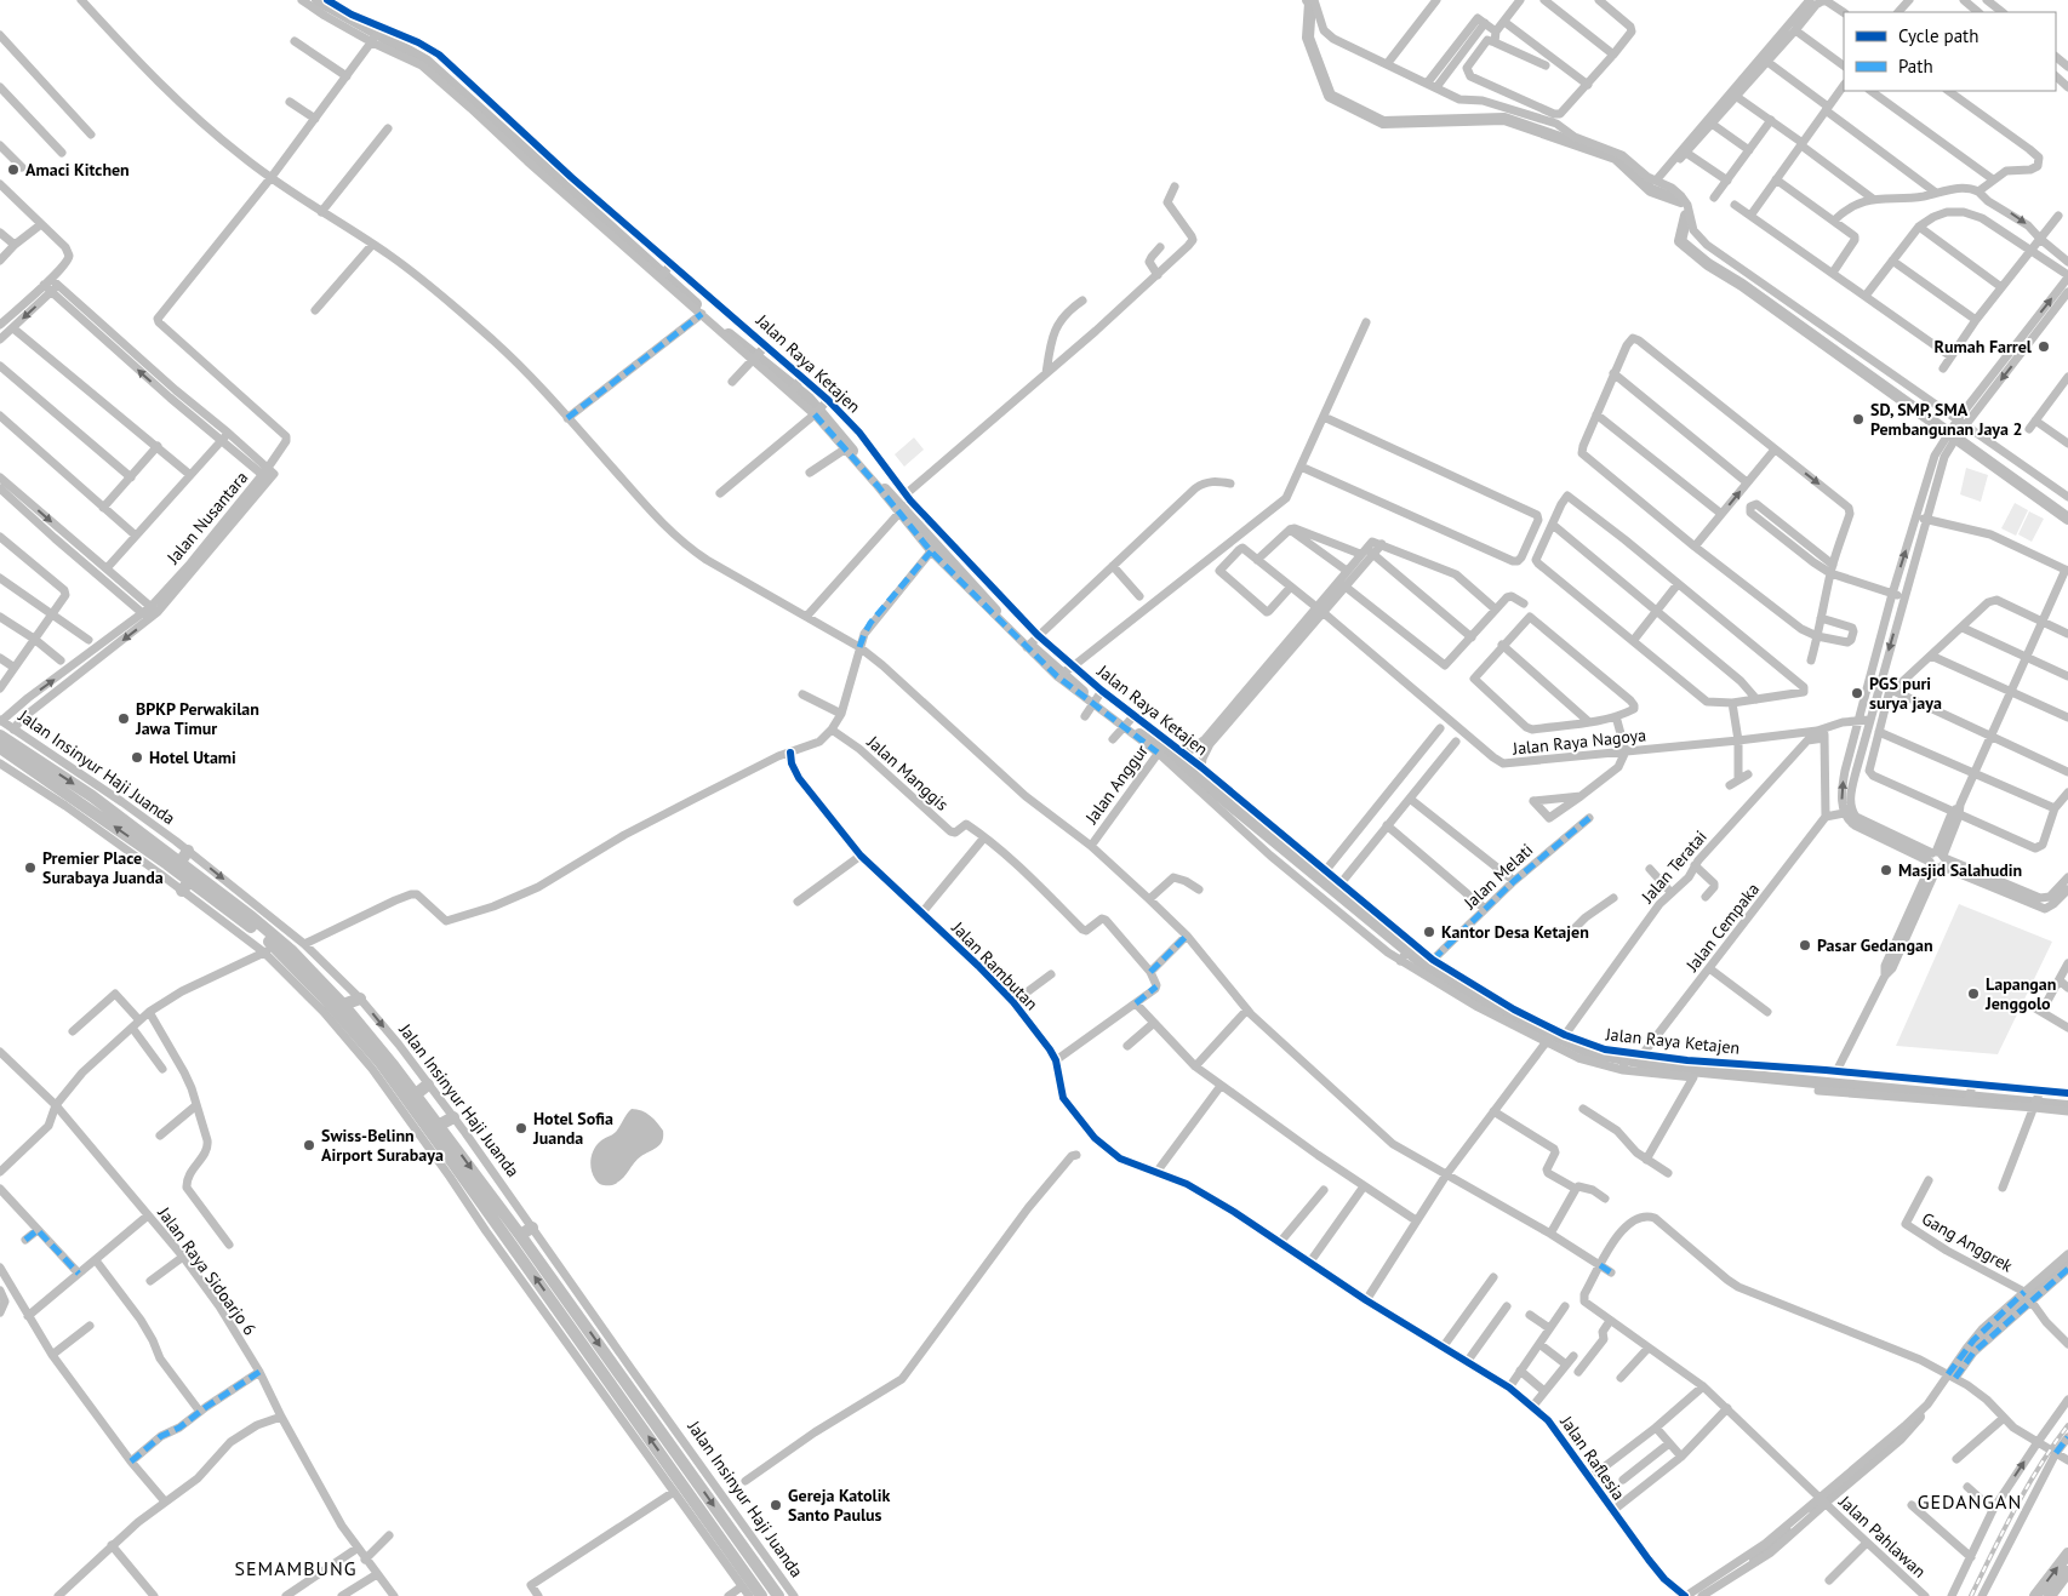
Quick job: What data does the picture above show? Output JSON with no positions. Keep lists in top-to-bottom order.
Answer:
{
  "streets": {
    "highway": ["Jalan Insinyur Haji Juanda"],
    "street": [
      "Jalan Raya Ketajen",
      "Jalan Nusantara",
      "Jalan Raya Nagoya",
      "Jalan Manggis",
      "Jalan Anggur",
      "Jalan Teratai",
      "Jalan Melati",
      "Jalan Cempaka",
      "Jalan Rambutan",
      "Gang Anggrek",
      "Jalan Raya Sidoarjo 6",
      "Jalan Raflesia",
      "Jalan Pahlawan"
    ]
  },
  "crossings": [
    ["Jalan Raya Ketajen", "Jalan Anggur"],
    ["Jalan Raya Ketajen", "Jalan Teratai"],
    ["Jalan Raya Ketajen", "Jalan Melati"],
    ["Jalan Raya Ketajen", "Jalan Cempaka"],
    ["Jalan Nusantara", "Jalan Insinyur Haji Juanda"],
    ["Jalan Raya Nagoya", "Jalan Teratai"],
    ["Jalan Rambutan", "Jalan Raflesia"],
    ["Gang Anggrek", "Jalan Raflesia"],
    ["Jalan Raflesia", "Jalan Pahlawan"]
  ],
  "districts": ["GEDANGAN", "SEMAMBUNG"],
  "places": [
    "Amaci Kitchen",
    "Rumah Farrel",
    "SD, SMP, SMA Pembangunan Jaya 2",
    "PGS puri surya jaya",
    "BPKP Perwakilan Jawa Timur",
    "Hotel Utami",
    "Premier Place Surabaya Juanda",
    "Masjid Salahudin",
    "Kantor Desa Ketajen",
    "Pasar Gedangan",
    "Lapangan Jenggolo",
    "Hotel Sofia Juanda",
    "Swiss-Belinn Airport Surabaya",
    "Gereja Katolik Santo Paulus"
  ],
  "legend": ["Cycle path", "Path"]
}
